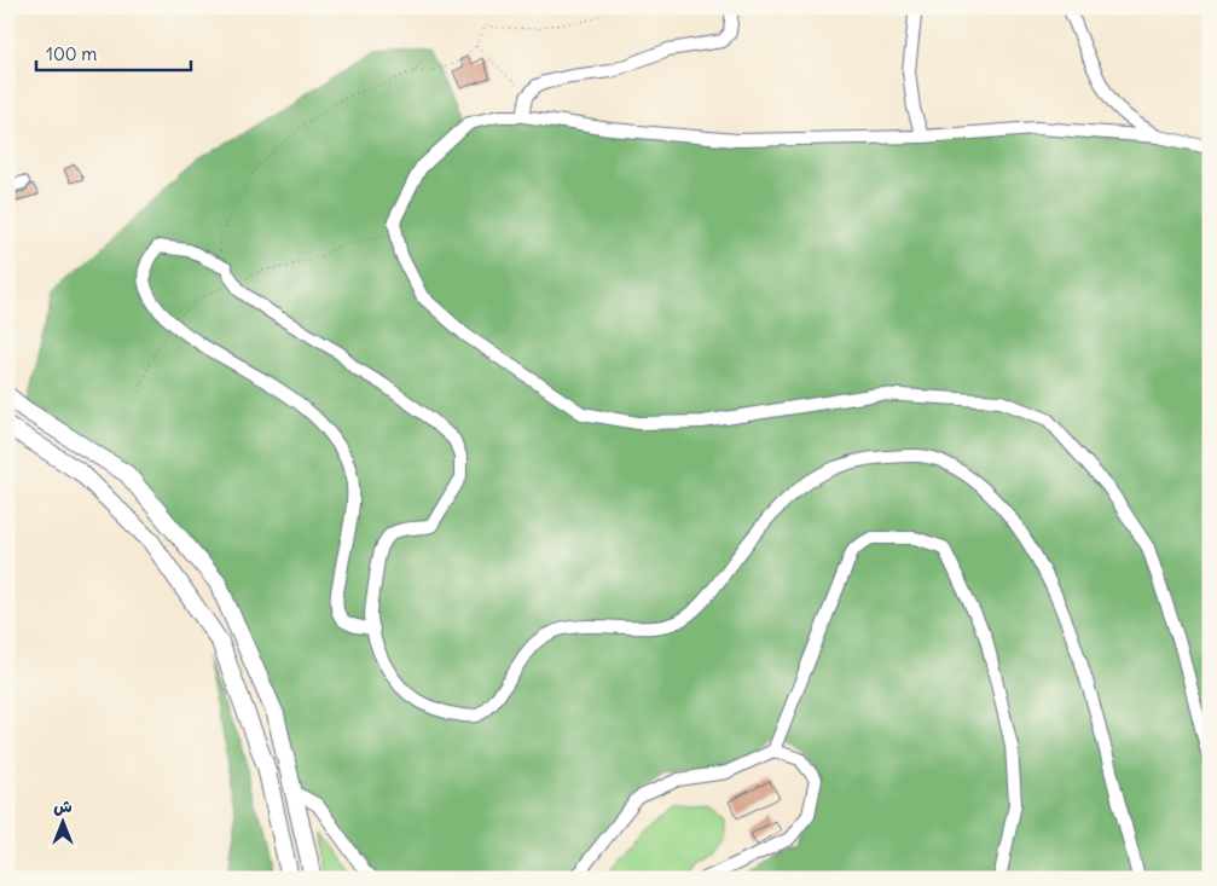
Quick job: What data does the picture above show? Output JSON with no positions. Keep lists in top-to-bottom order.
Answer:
{
  "scale_bar": "100 m",
  "north": "top"
}
